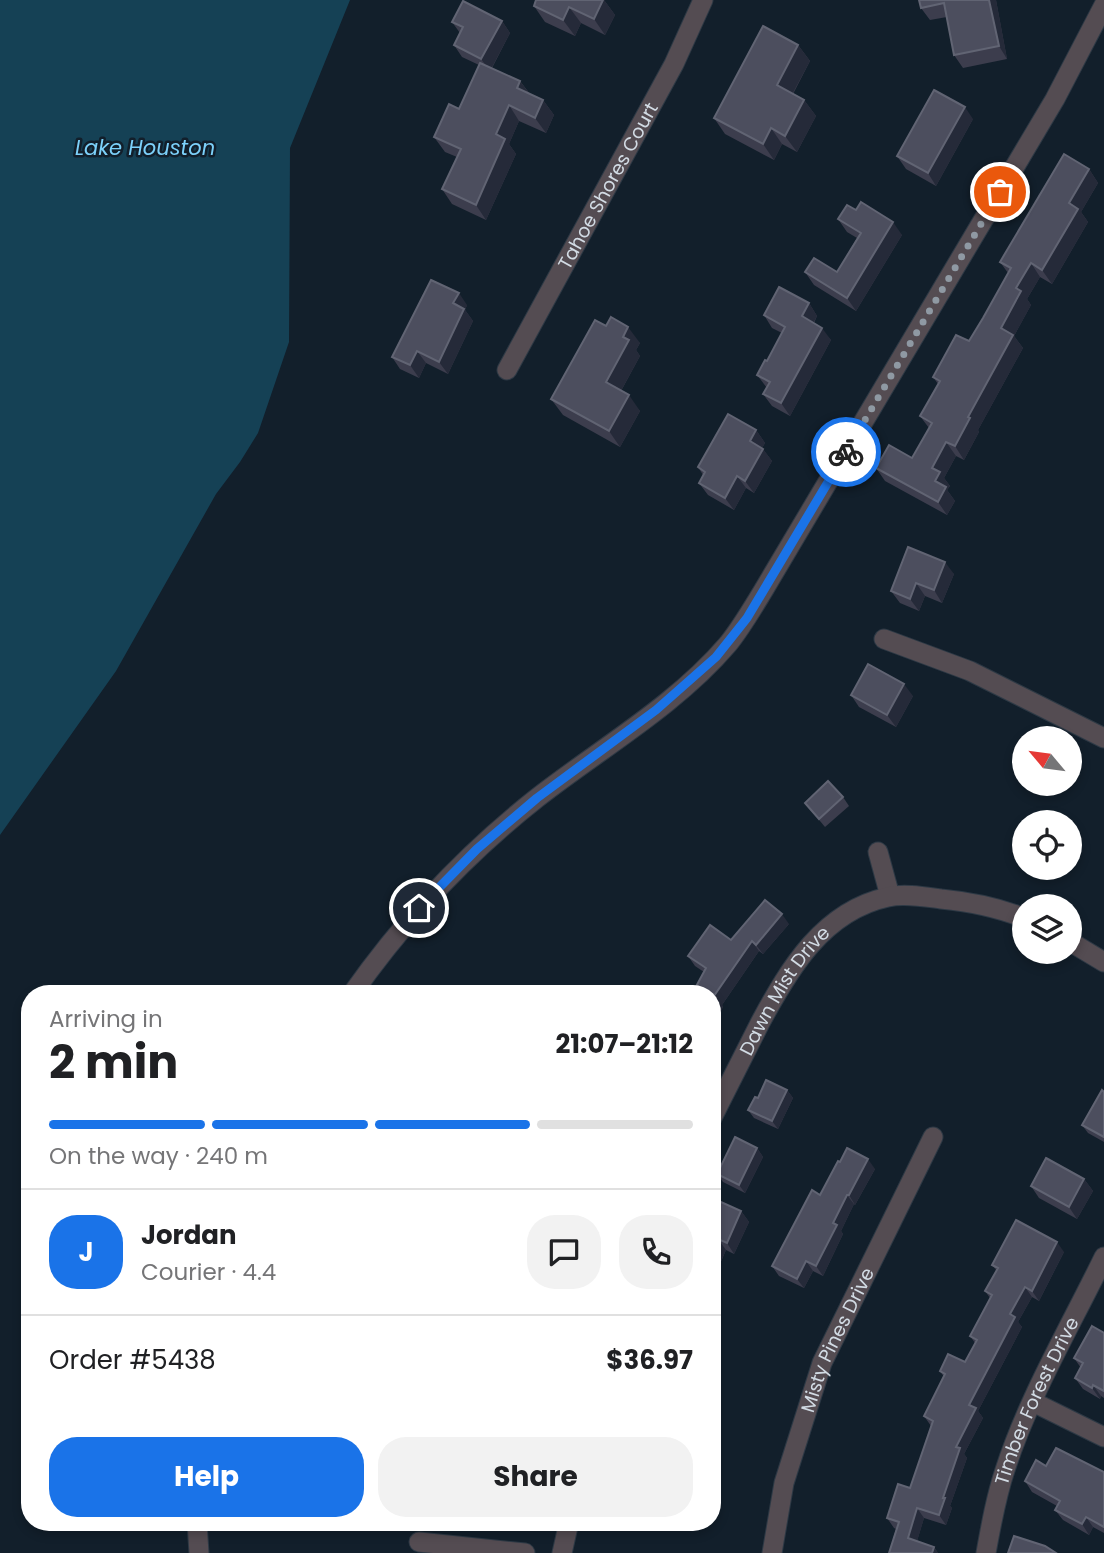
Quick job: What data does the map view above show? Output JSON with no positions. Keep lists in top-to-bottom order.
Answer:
{
  "streets": {
    "street": [
      "Tahoe Shores Court",
      "Dawn Mist Drive",
      "Misty Pines Drive",
      "Timber Forest Drive"
    ]
  },
  "water": ["Lake Houston"],
  "north": "top left",
  "page": {
    "heading": ["2 min", "Arriving in", "21:07–21:12"],
    "panel": [
      "Jordan",
      "Courier · 4.4",
      "Order #5438",
      "$36.97"
    ],
    "bar": "On the way · 240 m",
    "round": "J",
    "buttons": ["Help", "Share"]
  }
}
